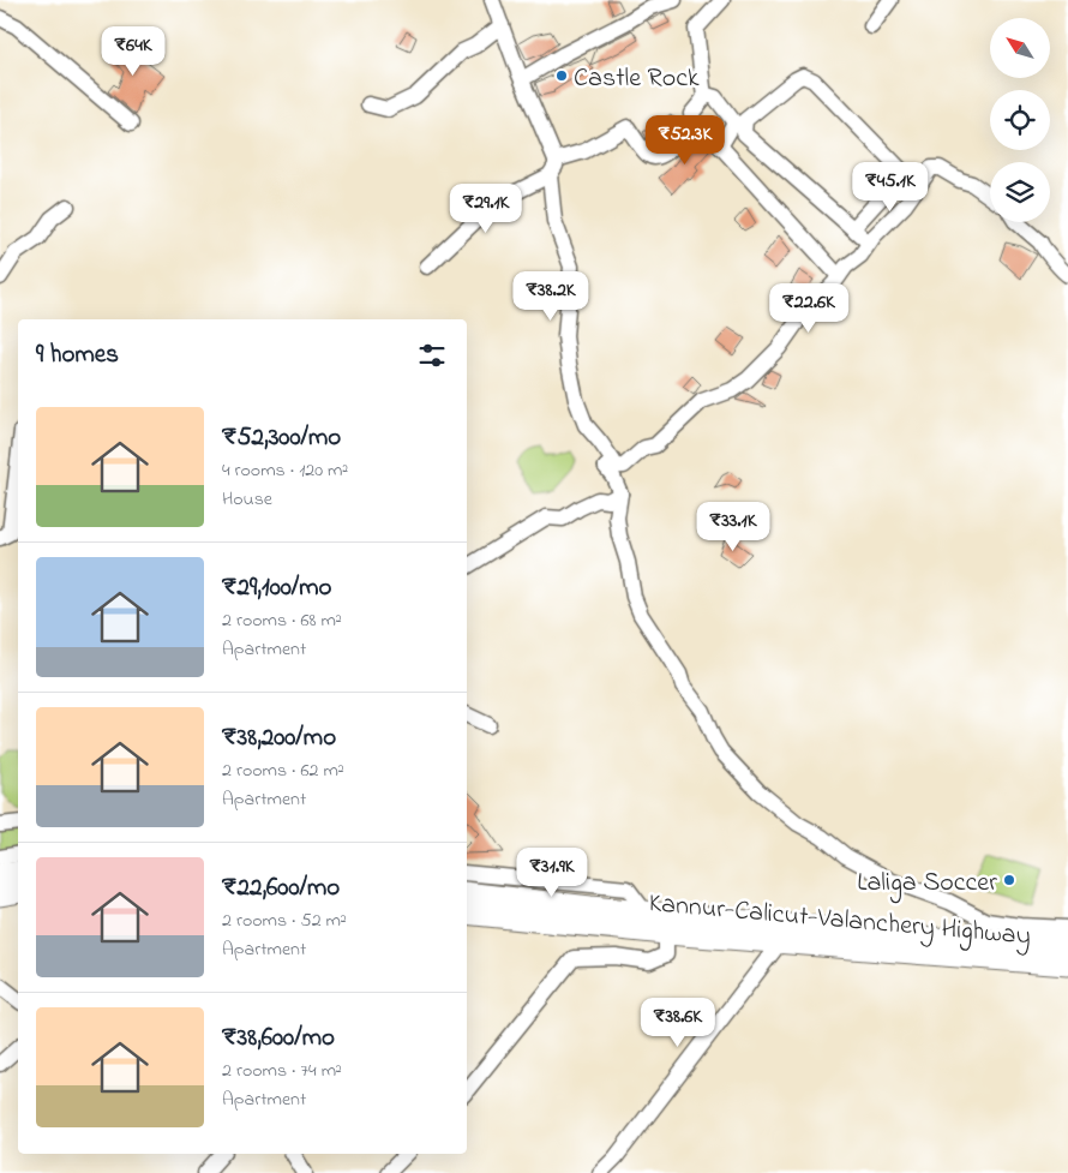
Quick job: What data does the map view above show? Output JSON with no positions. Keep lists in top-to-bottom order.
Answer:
{
  "streets": {
    "highway": ["Kannur-Calicut-Valanchery Highway"]
  },
  "places": ["Castle Rock", "Laliga Soccer"],
  "north": "top left",
  "page": {
    "price": [
      "₹64K",
      "₹52.3K",
      "₹45.1K",
      "₹29.1K",
      "₹38.2K",
      "₹22.6K",
      "₹33.1K",
      "₹31.9K",
      "₹38.6K"
    ],
    "heading": "9 homes",
    "list": [
      {
        "name": "₹52,300/mo",
        "note": "4 rooms · 120 m² · House"
      },
      {
        "name": "₹29,100/mo",
        "note": "2 rooms · 68 m² · Apartment"
      },
      {
        "name": "₹38,200/mo",
        "note": "2 rooms · 62 m² · Apartment"
      },
      {
        "name": "₹22,600/mo",
        "note": "2 rooms · 52 m² · Apartment"
      },
      {
        "name": "₹38,600/mo",
        "note": "2 rooms · 74 m² · Apartment"
      }
    ]
  }
}
